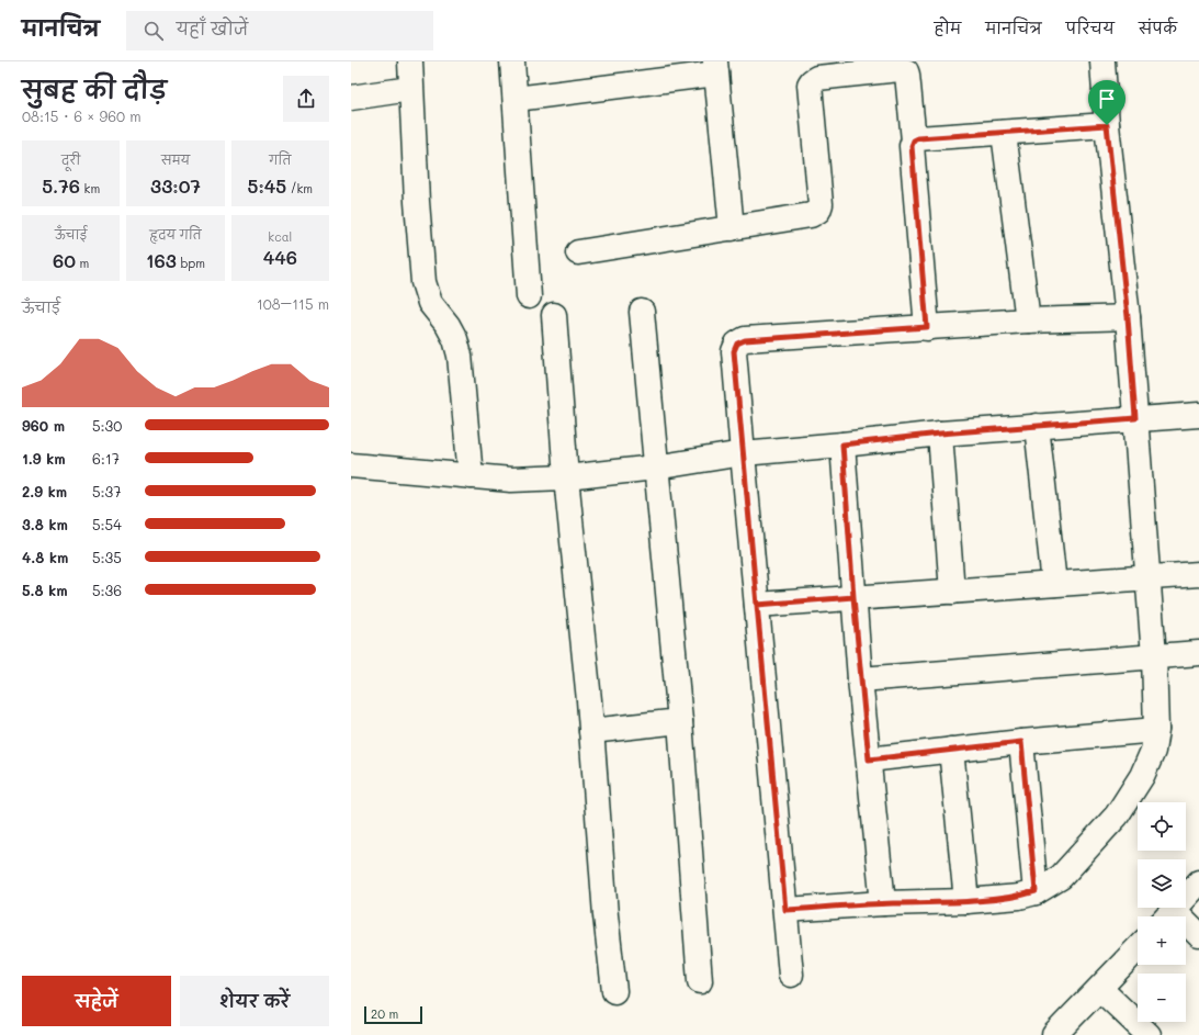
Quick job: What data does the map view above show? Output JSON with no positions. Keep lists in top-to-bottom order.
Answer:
{
  "scale_bar": "20 m",
  "page": {
    "header": "मानचित्र",
    "search": "यहाँ खोजें",
    "nav": [
      "होम",
      "मानचित्र",
      "परिचय",
      "संपर्क"
    ],
    "heading": ["सुबह की दौड़", "08:15 · 6 × 960 m"],
    "stats": [
      ["दूरी", "5.76 km"],
      ["समय", "33:07"],
      ["गति", "5:45 /km"],
      ["ऊँचाई", "60 m"],
      ["हृदय गति", "163 bpm"],
      ["kcal", "446"]
    ],
    "chart": ["ऊँचाई", "108–115 m"],
    "list": [
      {
        "name": "960 m",
        "note": "5:30"
      },
      {
        "name": "1.9 km",
        "note": "6:17"
      },
      {
        "name": "2.9 km",
        "note": "5:37"
      },
      {
        "name": "3.8 km",
        "note": "5:54"
      },
      {
        "name": "4.8 km",
        "note": "5:35"
      },
      {
        "name": "5.8 km",
        "note": "5:36"
      }
    ],
    "map_buttons": ["+", "−"],
    "buttons": ["सहेजें", "शेयर करें"],
    "scale": "20 m"
  }
}
